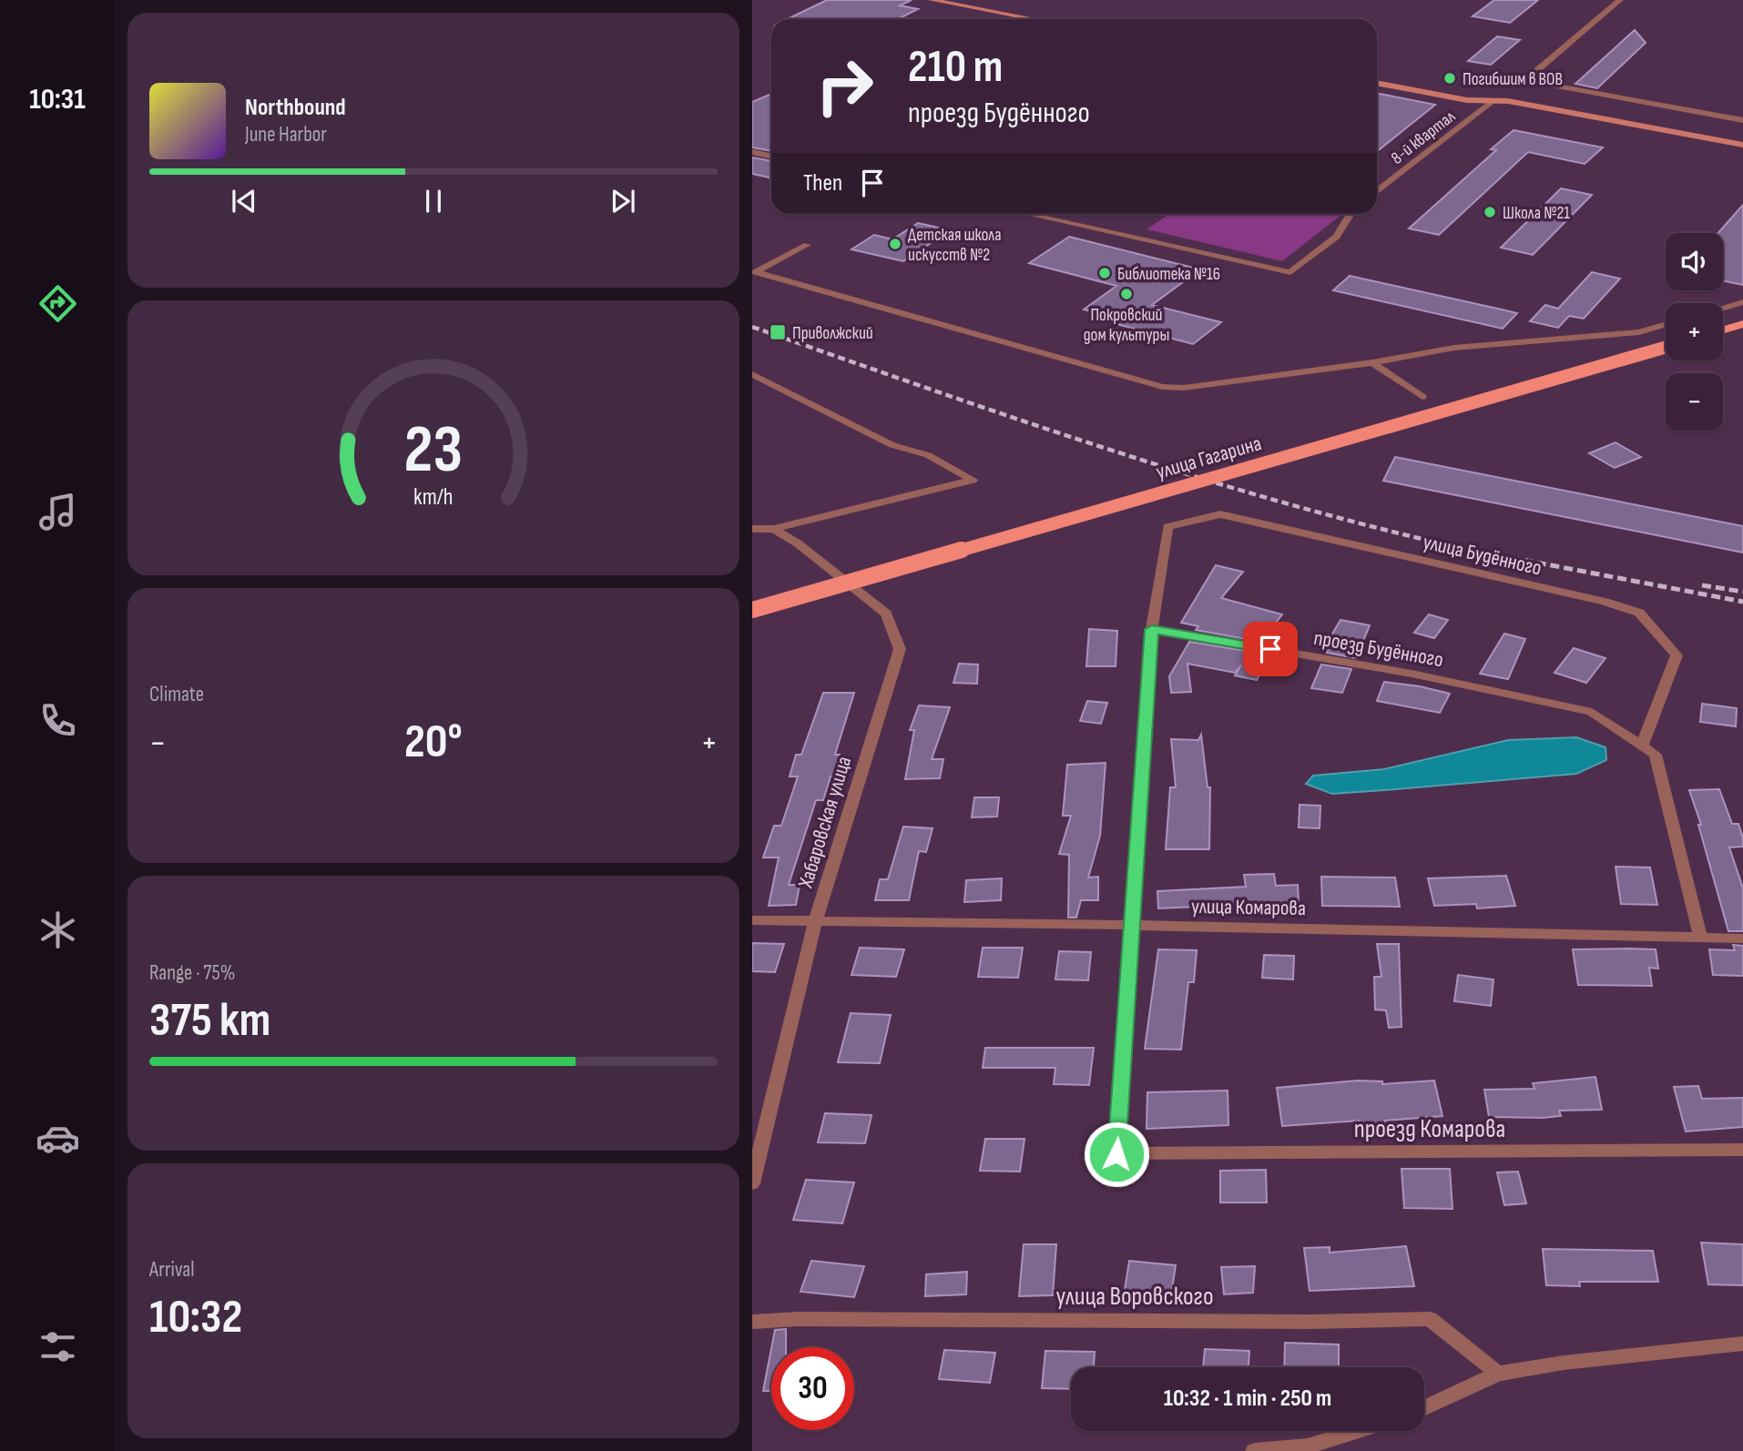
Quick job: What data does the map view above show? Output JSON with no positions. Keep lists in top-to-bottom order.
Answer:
{
  "streets": {
    "main road": ["улица Гагарина"],
    "street": [
      "8-й квартал",
      "улица Будённого",
      "проезд Будённого",
      "Хабаровская улица",
      "улица Комарова",
      "проезд Комарова",
      "улица Воровского"
    ]
  },
  "crossings": [
    ["улица Будённого", "проезд Будённого"],
    ["проезд Будённого", "улица Комарова"],
    ["Хабаровская улица", "улица Комарова"],
    ["улица Комарова", "проезд Комарова"]
  ],
  "places": {
    "other": [
      "Погибшим в ВОВ",
      "Школа №21",
      "Детская школа искусств №2",
      "Библиотека №16",
      "Покровский дом культуры"
    ],
    "transit": ["Приволжский"]
  },
  "page": {
    "tabs": "10:31",
    "turn": ["210 m", "проезд Будённого"],
    "song": ["Northbound", "June Harbor"],
    "then": "Then",
    "map_buttons": ["+", "−"],
    "tile": [
      "Climate",
      ["Range · 75%", "375 km"],
      ["Arrival", "10:32"]
    ],
    "heat": ["−", "20°", "+"],
    "limit": "30",
    "trip": "10:32 · 1 min · 250 m",
    "gauge": ["23", "km/h"]
  }
}
